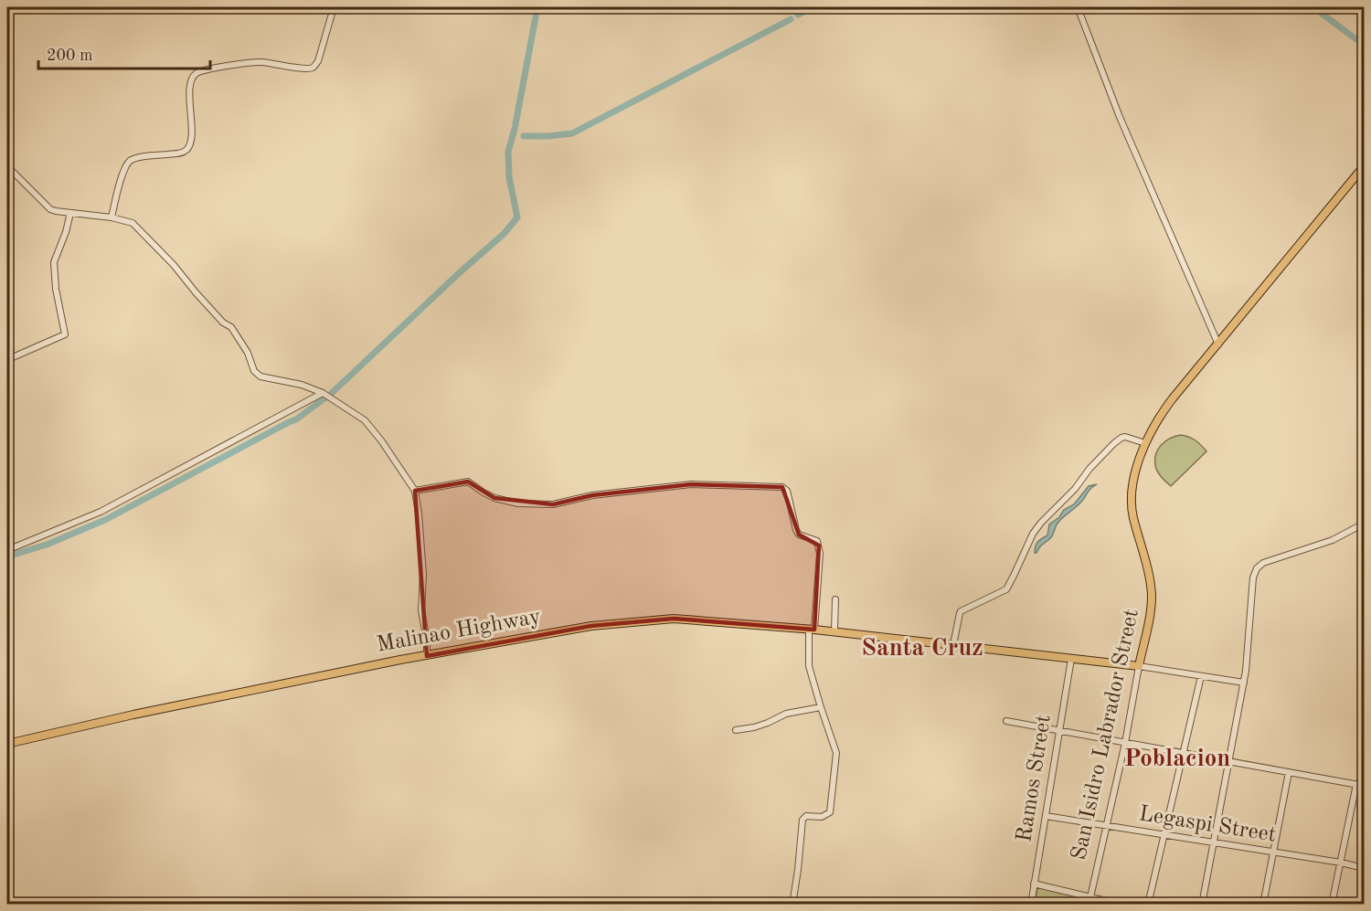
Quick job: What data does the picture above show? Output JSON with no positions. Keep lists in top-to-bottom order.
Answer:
{
  "streets": {
    "main road": ["Malinao Highway", "San Isidro Labrador Street"],
    "street": ["Ramos Street", "Legaspi Street"]
  },
  "crossings": [
    ["Malinao Highway", "San Isidro Labrador Street"],
    ["Malinao Highway", "Ramos Street"],
    ["San Isidro Labrador Street", "Legaspi Street"],
    ["Ramos Street", "Legaspi Street"]
  ],
  "districts": ["Santa Cruz", "Poblacion"],
  "scale_bar": "200 m"
}
